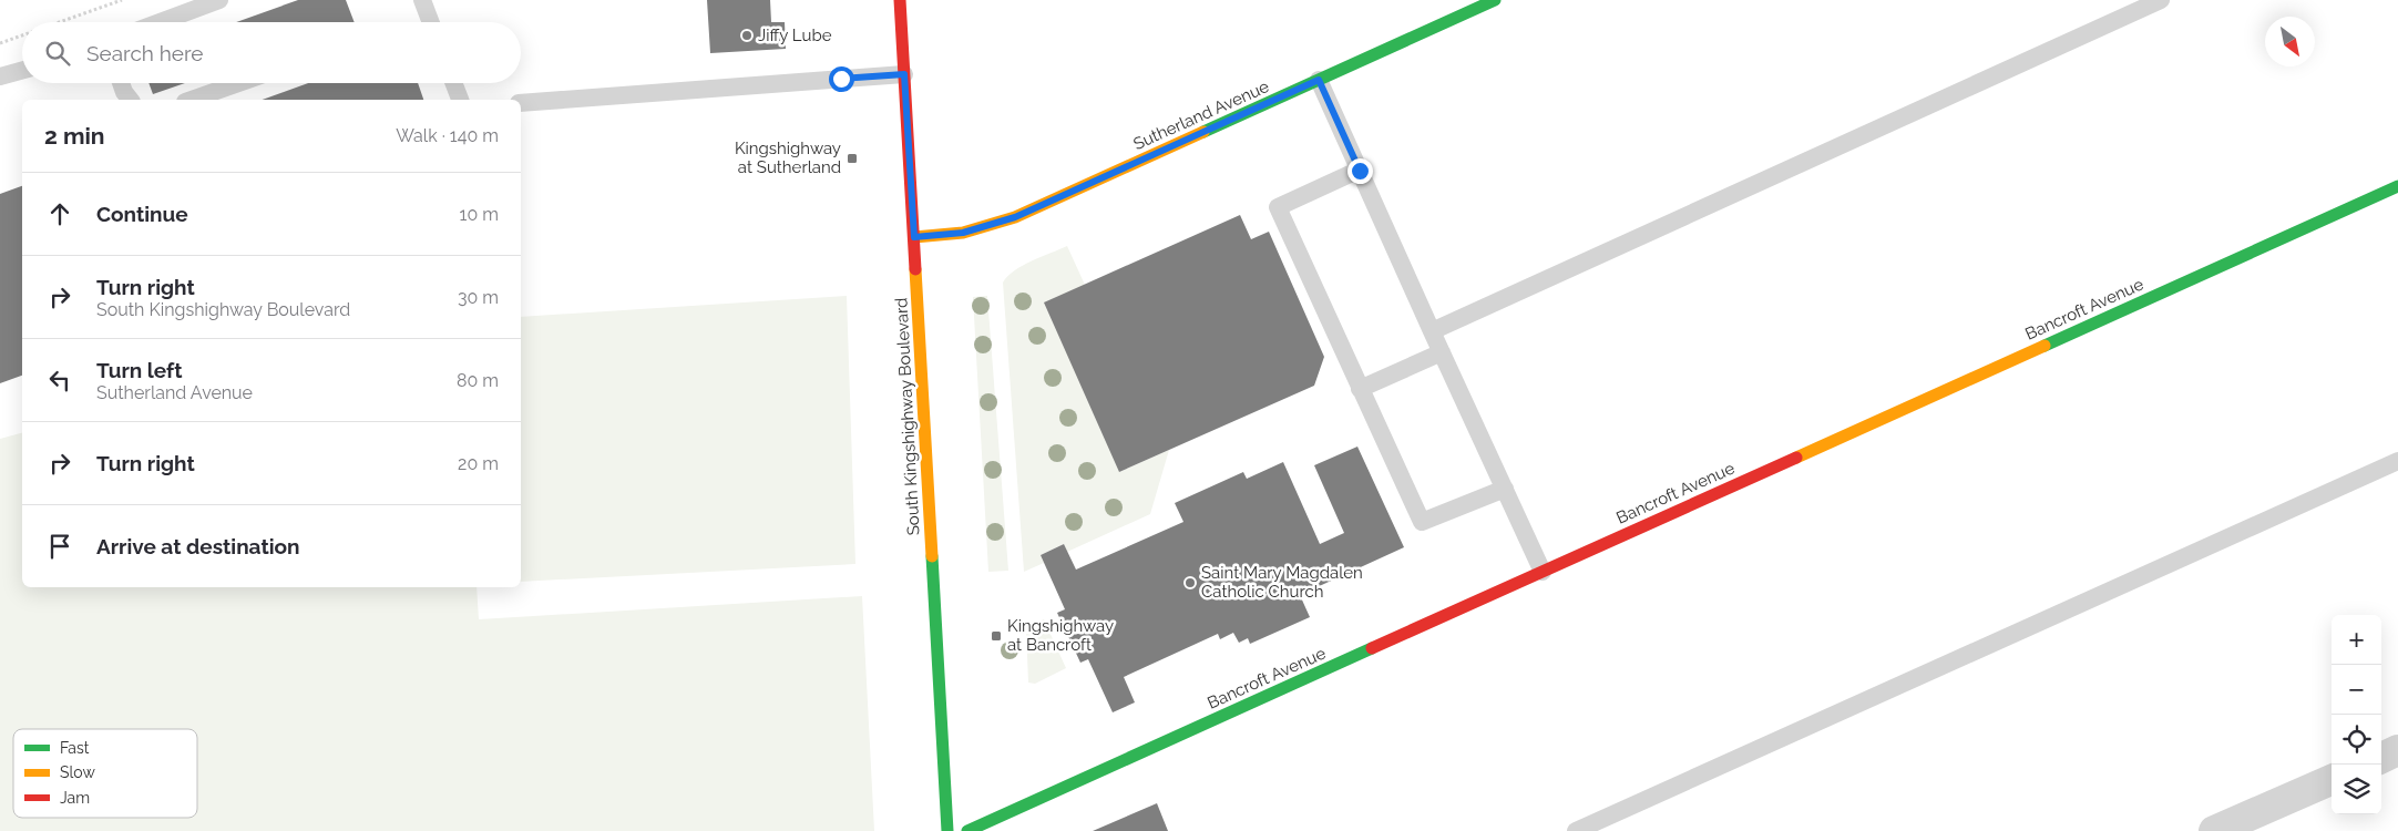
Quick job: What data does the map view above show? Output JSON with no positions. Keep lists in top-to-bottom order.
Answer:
{
  "streets": {
    "street": ["Sutherland Avenue", "Bancroft Avenue", "South Kingshighway Boulevard"]
  },
  "crossings": [
    ["Sutherland Avenue", "South Kingshighway Boulevard"]
  ],
  "places": {
    "other": ["Jiffy Lube", "Saint Mary Magdalen Catholic Church"],
    "transit": ["Kingshighway at Sutherland", "Kingshighway at Bancroft"]
  },
  "legend": ["Fast", "Slow", "Jam"],
  "north": "bottom right",
  "page": {
    "search": "Search here",
    "heading": ["2 min", "Walk · 140 m"],
    "list": [
      ["Continue", "10 m"],
      ["Turn right", "South Kingshighway Boulevard", "30 m"],
      ["Turn left", "Sutherland Avenue", "80 m"],
      ["Turn right", "20 m"],
      "Arrive at destination"
    ],
    "map_buttons": ["+", "−"]
  }
}
